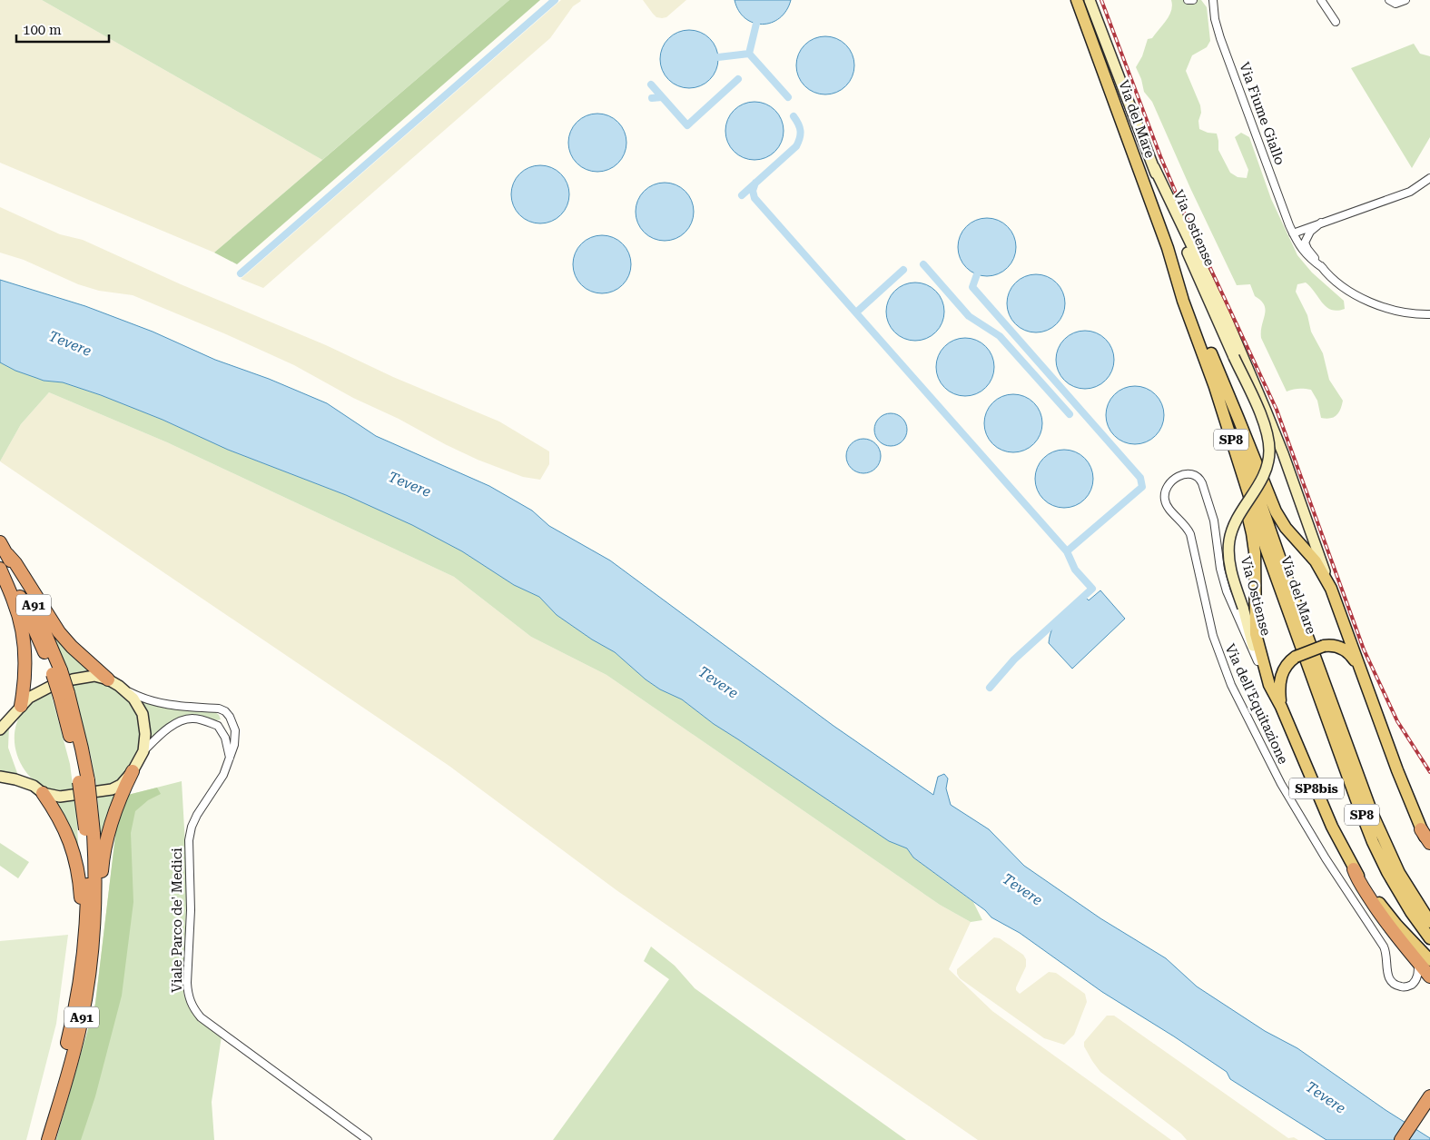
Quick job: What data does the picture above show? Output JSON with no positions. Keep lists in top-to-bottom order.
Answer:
{
  "streets": {
    "highway": ["A91"],
    "main road": [
      "Via del Mare",
      "Via Ostiense",
      "SP8",
      "SP8bis"
    ],
    "street": ["Via Fiume Giallo", "Via dell'Equitazione", "Viale Parco de' Medici"]
  },
  "crossings": [
    ["Via Ostiense", "Via dell'Equitazione"]
  ],
  "water": ["Tevere"],
  "scale_bar": "100 m"
}
